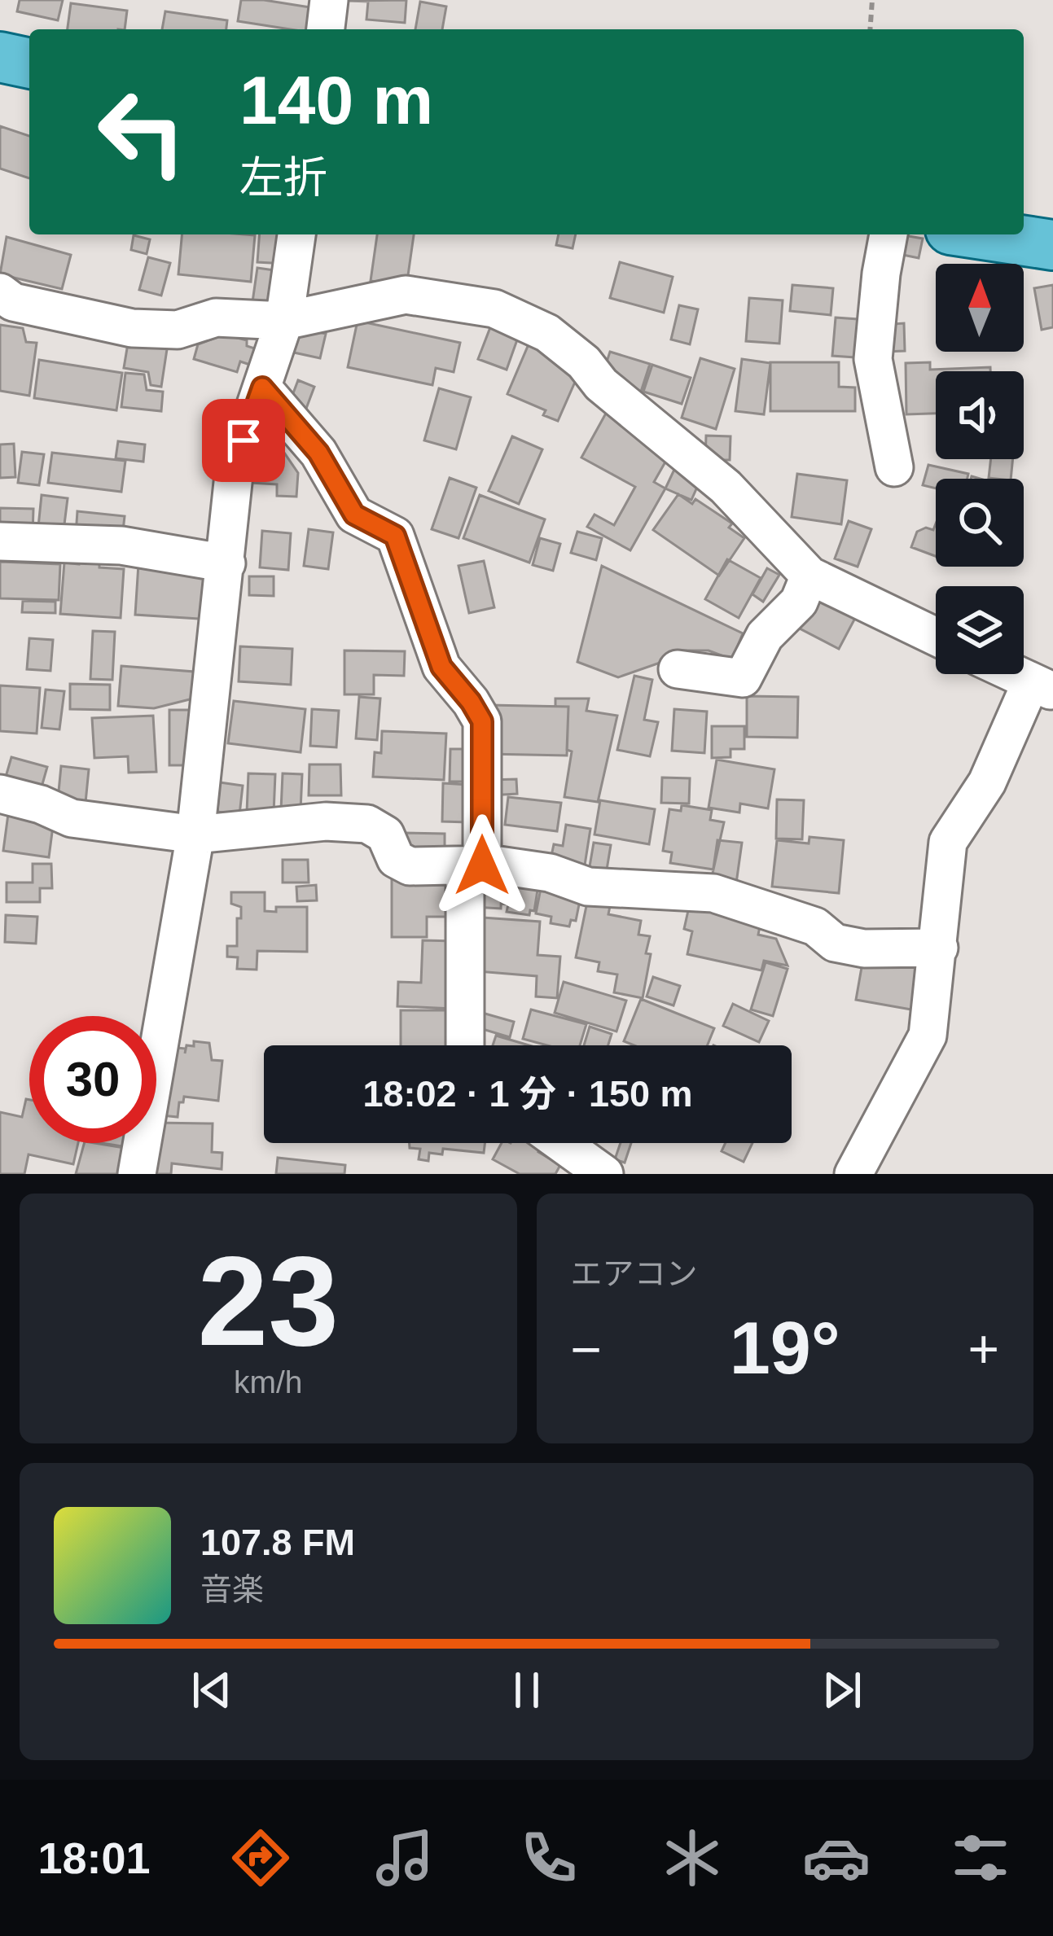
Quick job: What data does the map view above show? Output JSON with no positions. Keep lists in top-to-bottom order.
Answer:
{
  "north": "top",
  "page": {
    "turn": ["140 m", "左折"],
    "limit": "30",
    "trip": "18:02 · 1 分 · 150 m",
    "tile": [
      ["23", "km/h"],
      "エアコン"
    ],
    "heat": ["−", "19°", "+"],
    "song": ["107.8 FM", "音楽"],
    "tabs": "18:01"
  }
}
